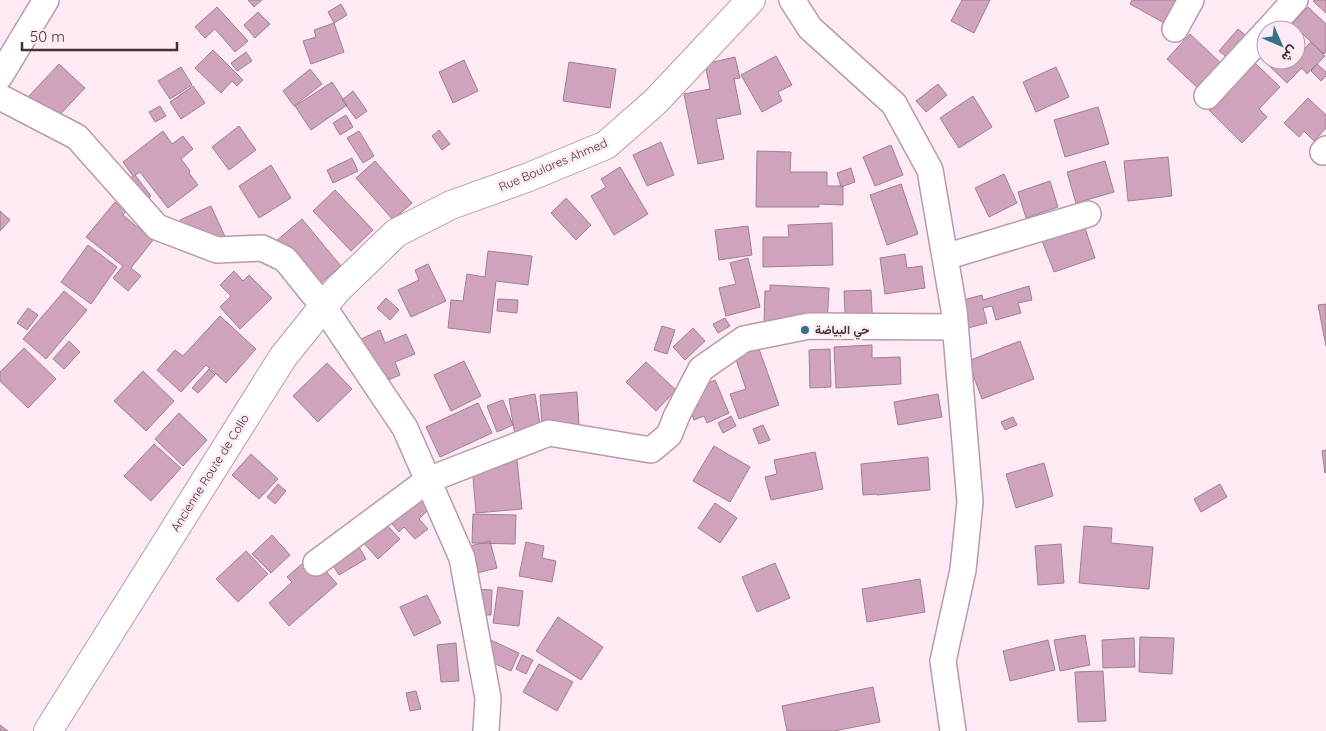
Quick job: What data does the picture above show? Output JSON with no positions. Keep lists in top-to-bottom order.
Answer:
{
  "streets": {
    "main road": ["Rue Boulares Ahmed", "Ancienne Route de Collo"]
  },
  "crossings": [
    ["Rue Boulares Ahmed", "Ancienne Route de Collo"]
  ],
  "places": ["حي البياضة"],
  "scale_bar": "50 m",
  "north": "bottom right"
}
